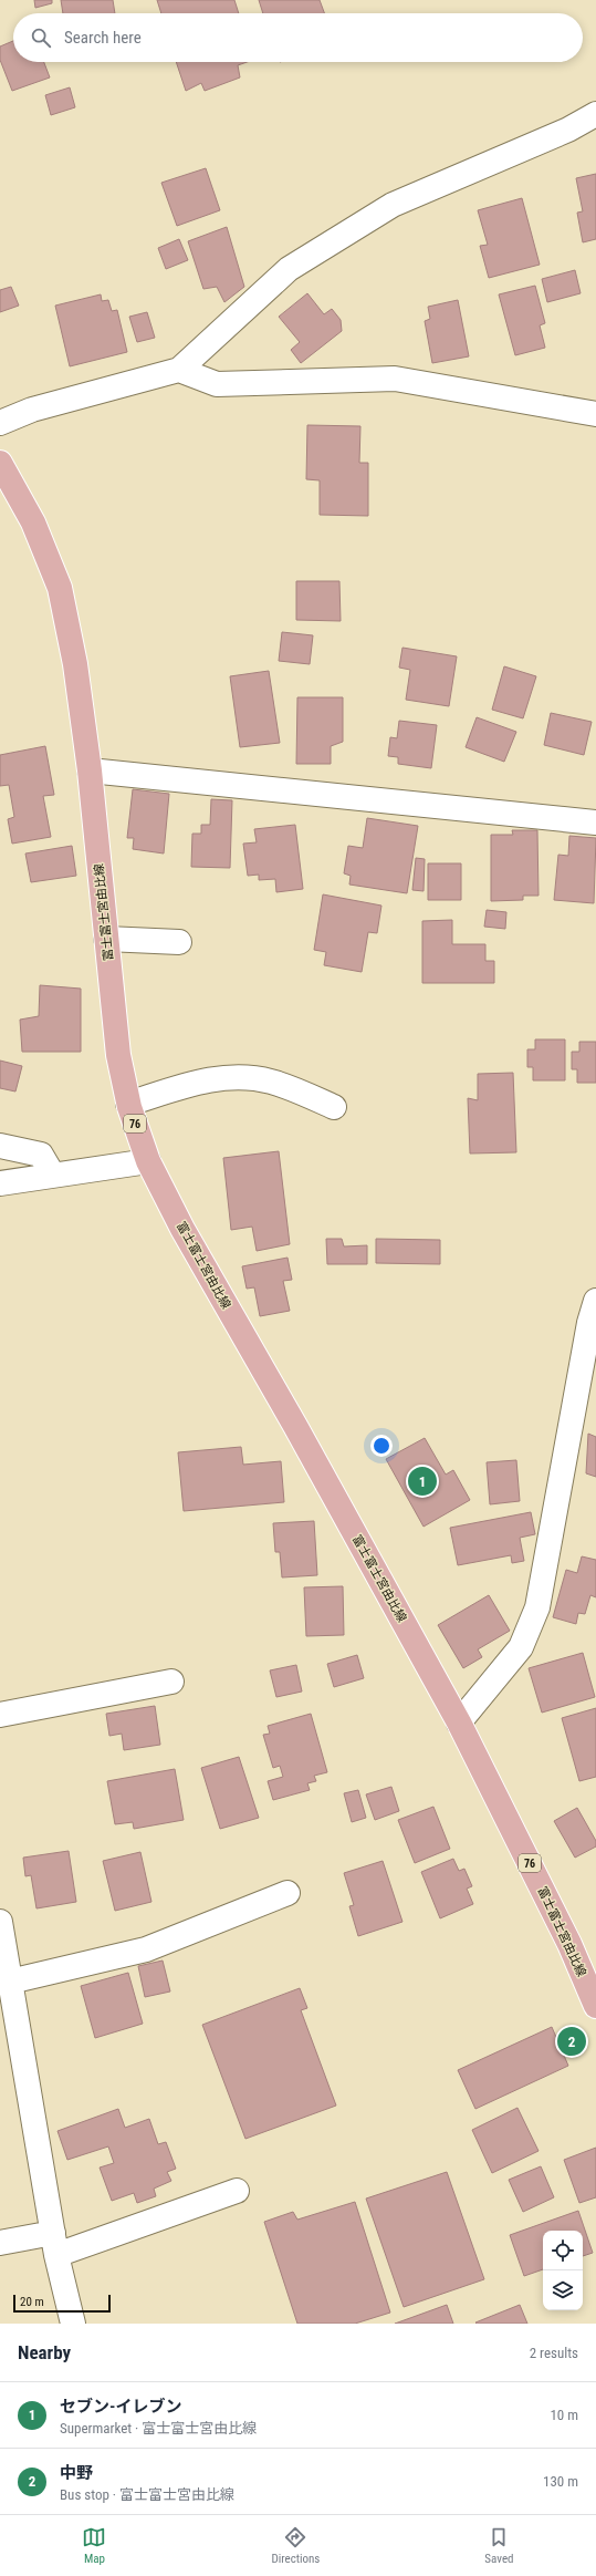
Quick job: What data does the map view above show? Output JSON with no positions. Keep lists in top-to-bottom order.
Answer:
{
  "streets": {
    "main road": ["富士富士宮由比線", "76"]
  },
  "scale_bar": "20 m",
  "page": {
    "search": "Search here",
    "pins": ["1", "2"],
    "scale": "20 m",
    "heading": ["Nearby", "2 results"],
    "list": [
      {
        "mark": "1",
        "name": "セブン-イレブン",
        "note": "Supermarket · 富士富士宮由比線",
        "value": "10 m"
      },
      {
        "mark": "2",
        "name": "中野",
        "note": "Bus stop · 富士富士宮由比線",
        "value": "130 m"
      }
    ],
    "nav": ["Map", "Directions", "Saved"]
  }
}
